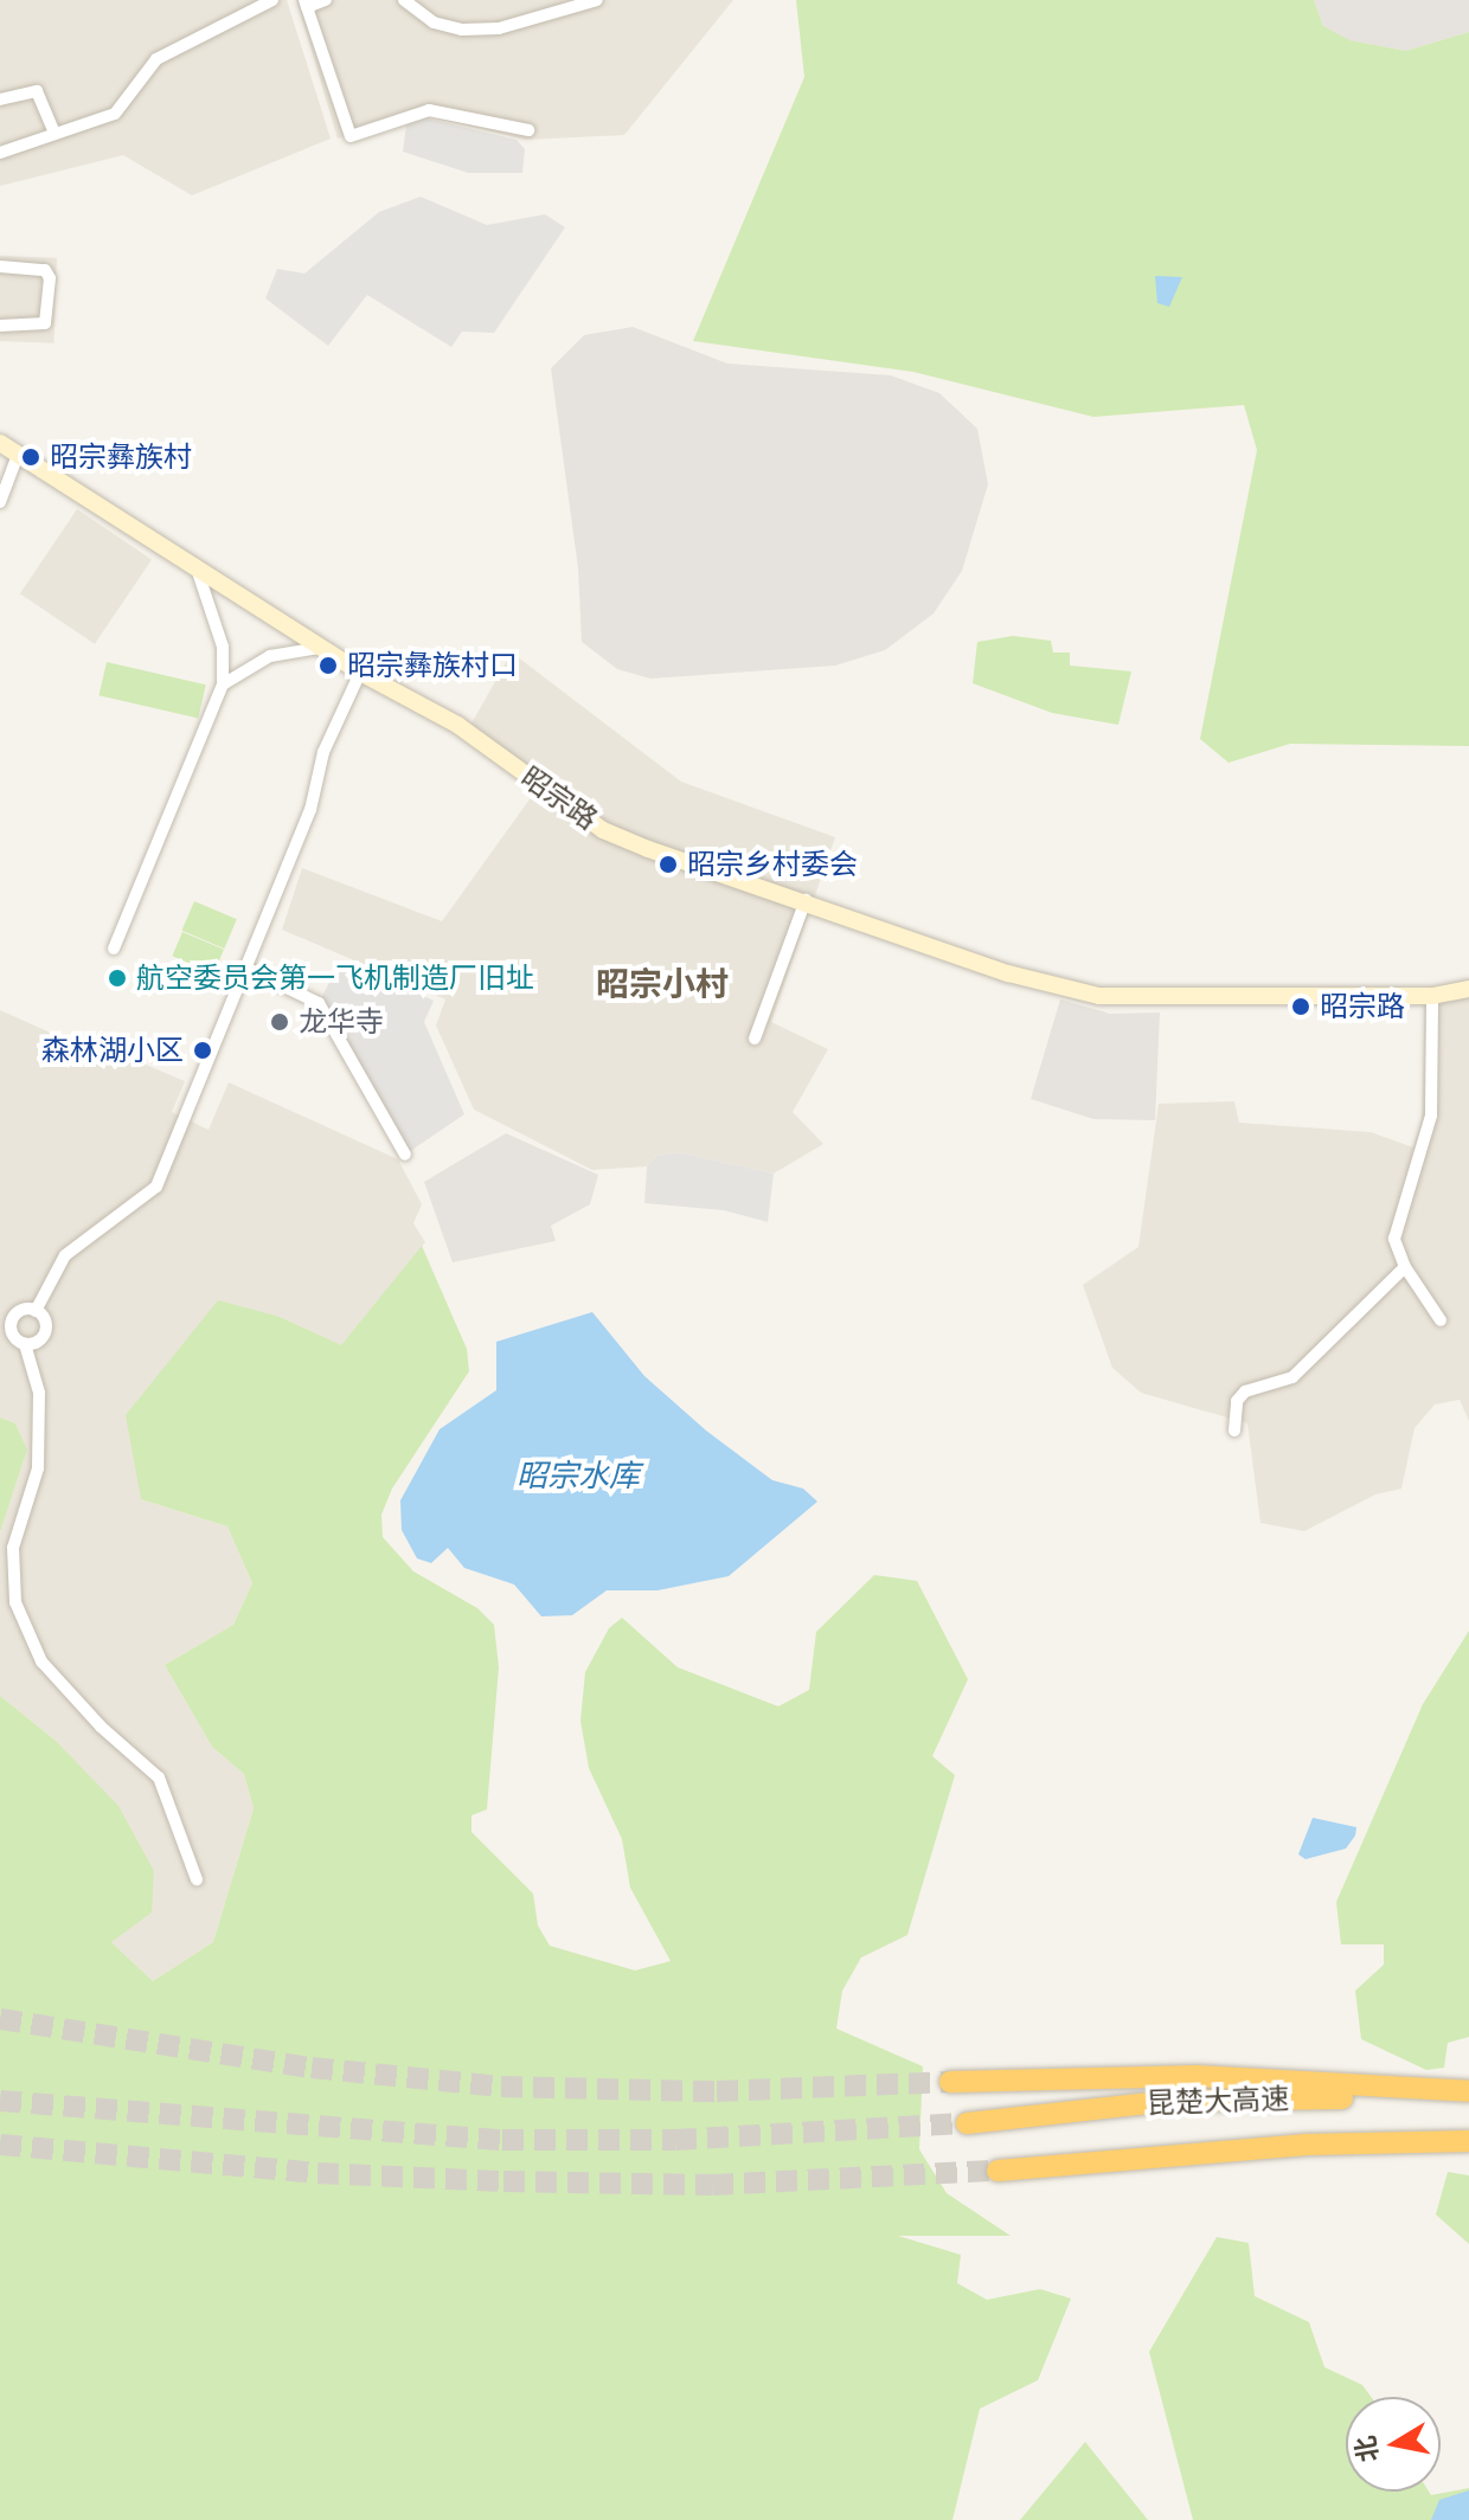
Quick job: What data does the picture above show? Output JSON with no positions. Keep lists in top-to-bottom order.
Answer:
{
  "streets": {
    "highway": ["昆楚大高速"],
    "street": ["昭宗路"]
  },
  "districts": ["昭宗小村"],
  "water": ["昭宗水库"],
  "places": [
    "昭宗彝族村",
    "昭宗彝族村口",
    "昭宗乡村委会",
    "航空委员会第一飞机制造厂旧址",
    "昭宗路",
    "龙华寺",
    "森林湖小区"
  ],
  "north": "left"
}
